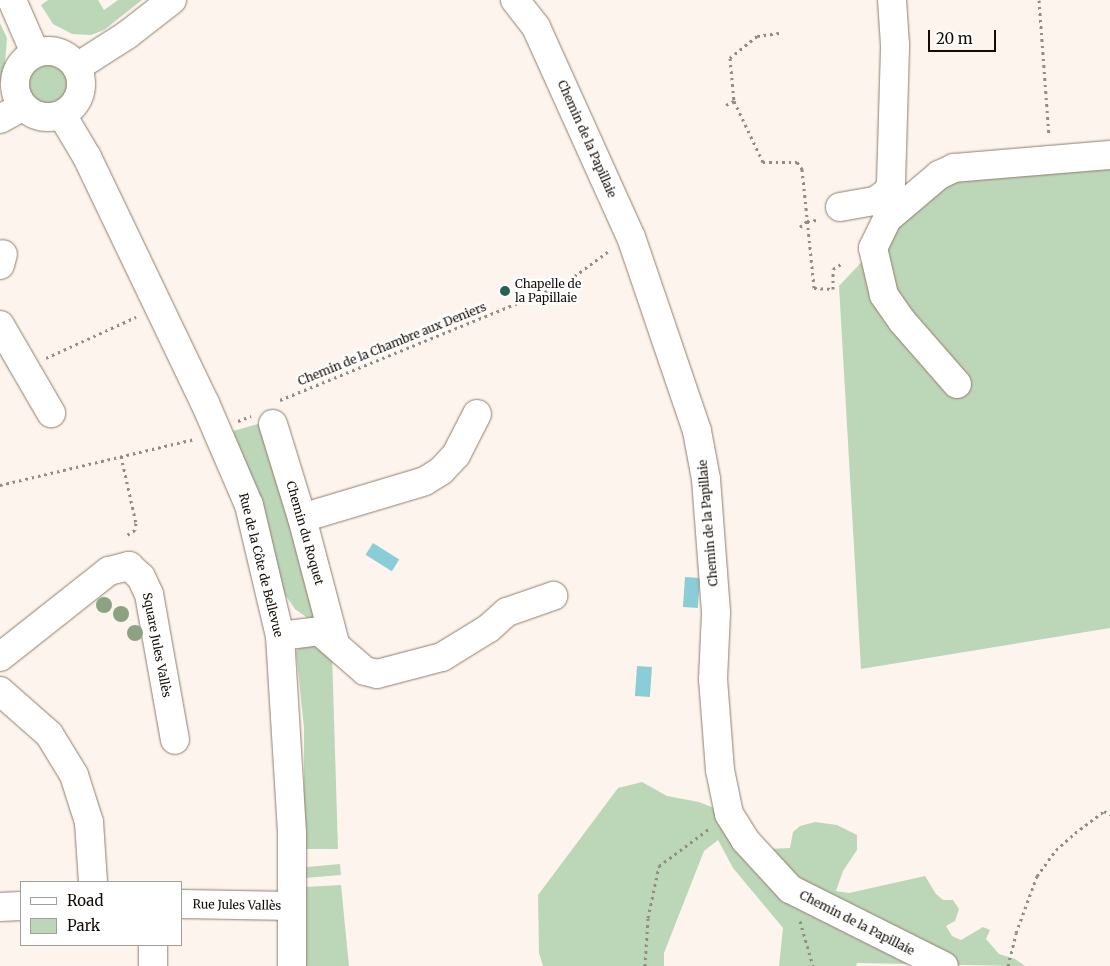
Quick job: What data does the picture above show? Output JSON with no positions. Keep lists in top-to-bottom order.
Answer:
{
  "streets": {
    "street": [
      "Chemin de la Papillaie",
      "Chemin du Roquet",
      "Rue de la Côte de Bellevue",
      "Square Jules Vallès",
      "Rue Jules Vallès"
    ],
    "path": ["Chemin de la Chambre aux Deniers"]
  },
  "crossings": [
    ["Chemin de la Papillaie", "Chemin de la Chambre aux Deniers"],
    ["Chemin de la Chambre aux Deniers", "Chemin du Roquet"],
    ["Rue de la Côte de Bellevue", "Rue Jules Vallès"]
  ],
  "places": ["Chapelle de la Papillaie"],
  "legend": ["Road", "Park"],
  "scale_bar": "20 m"
}
